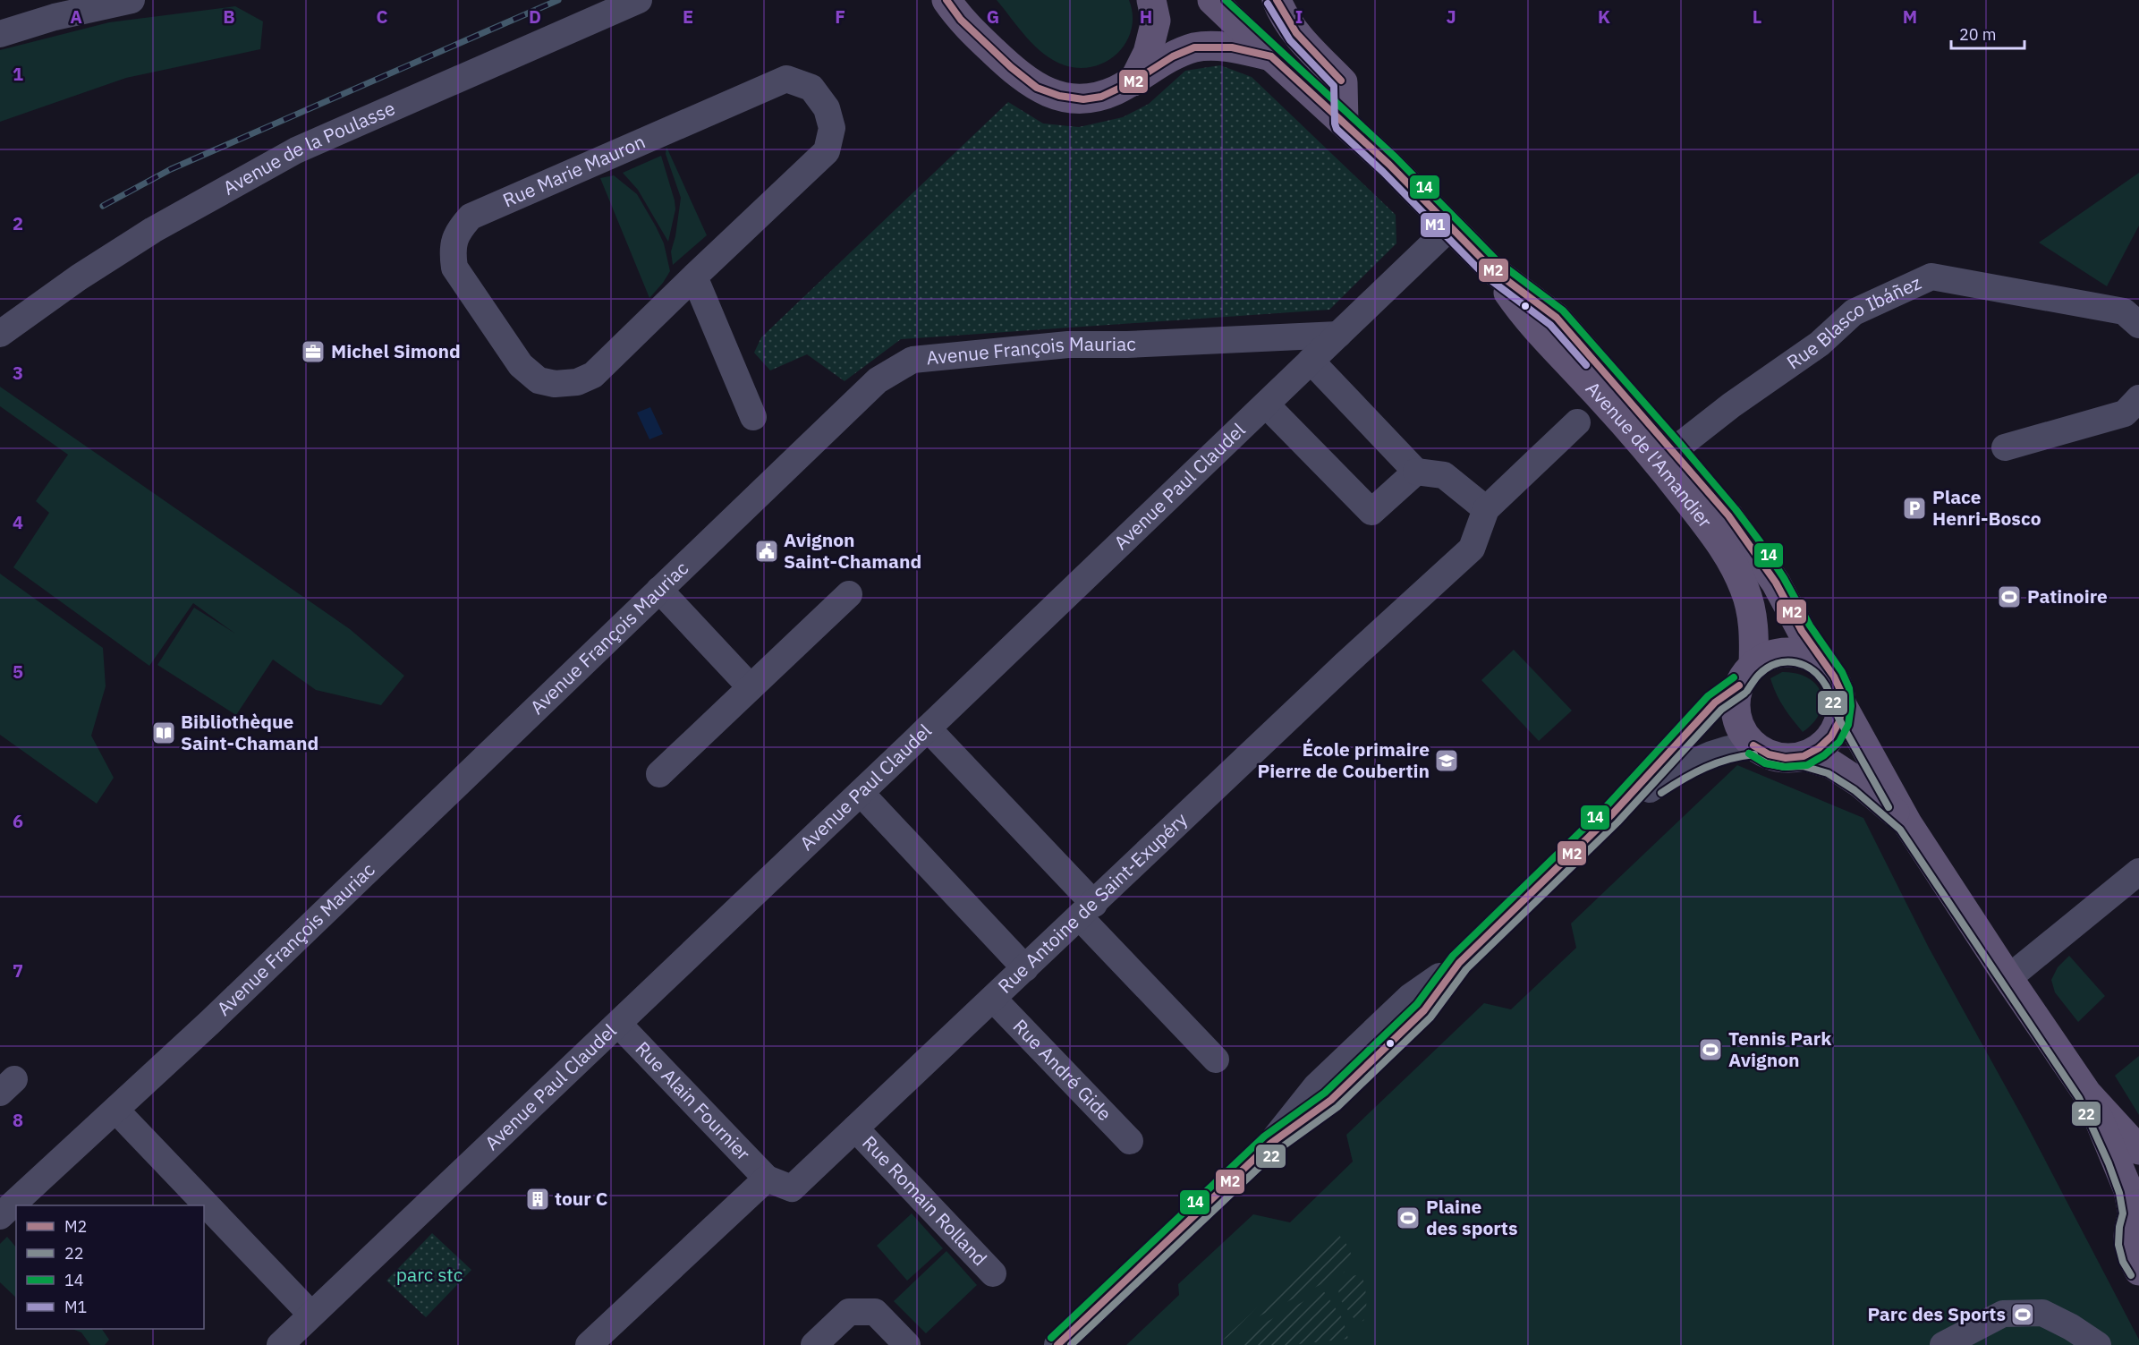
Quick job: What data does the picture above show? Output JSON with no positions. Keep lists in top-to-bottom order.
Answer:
{
  "streets": {
    "main road": ["Avenue de l'Amandier"],
    "street": [
      "Avenue de la Poulasse",
      "Rue Marie Mauron",
      "Rue Blasco Ibáñez",
      "Avenue François Mauriac",
      "Avenue Paul Claudel",
      "Rue Antoine de Saint-Exupéry",
      "Rue André Gide",
      "Rue Alain Fournier",
      "Rue Romain Rolland"
    ]
  },
  "crossings": [
    ["Rue Blasco Ibáñez", "Avenue de l'Amandier"],
    ["Avenue François Mauriac", "Avenue Paul Claudel"],
    ["Avenue de l'Amandier", "Avenue Paul Claudel"],
    ["Avenue Paul Claudel", "Rue Alain Fournier"],
    ["Rue Antoine de Saint-Exupéry", "Rue André Gide"],
    ["Rue Antoine de Saint-Exupéry", "Rue Alain Fournier"],
    ["Rue Antoine de Saint-Exupéry", "Rue Romain Rolland"]
  ],
  "parks": ["parc stc"],
  "places": {
    "office": ["Michel Simond"],
    "parking": ["Place Henri-Bosco"],
    "public building": ["Avignon Saint-Chamand"],
    "sports": [
      "Patinoire",
      "Tennis Park Avignon",
      "Plaine des sports",
      "Parc des Sports"
    ],
    "library": ["Bibliothèque Saint-Chamand"],
    "school or university": ["École primaire Pierre de Coubertin"],
    "building": ["tour C"]
  },
  "lines": [
    "transit line M2",
    "transit line 14",
    "transit line M1",
    "transit line 22"
  ],
  "legend": [
    "M2",
    "22",
    "14",
    "M1"
  ],
  "scale_bar": "20 m",
  "grid": {
    "columns": [
      "A",
      "B",
      "C",
      "D",
      "E",
      "F",
      "G",
      "H",
      "I",
      "J",
      "K",
      "L",
      "M"
    ],
    "rows": [
      "1",
      "2",
      "3",
      "4",
      "5",
      "6",
      "7",
      "8"
    ]
  }
}
